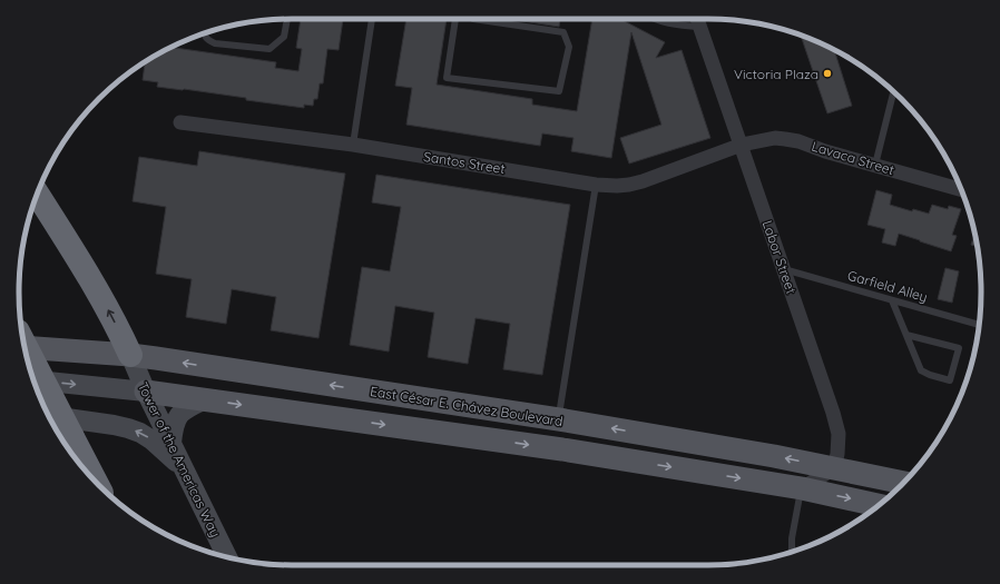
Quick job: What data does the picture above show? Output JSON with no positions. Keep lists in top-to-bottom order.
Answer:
{
  "streets": {
    "main road": ["East César E. Chávez Boulevard", "Tower of the Americas Way"],
    "street": ["Lavaca Street", "Santos Street", "Labor Street"],
    "lane": ["Garfield Alley"]
  },
  "crossings": [
    ["Lavaca Street", "Santos Street"],
    ["Lavaca Street", "Labor Street"],
    ["Santos Street", "Labor Street"],
    ["Labor Street", "Garfield Alley"],
    ["Labor Street", "East César E. Chávez Boulevard"],
    ["East César E. Chávez Boulevard", "Tower of the Americas Way"]
  ],
  "places": ["Victoria Plaza"]
}
